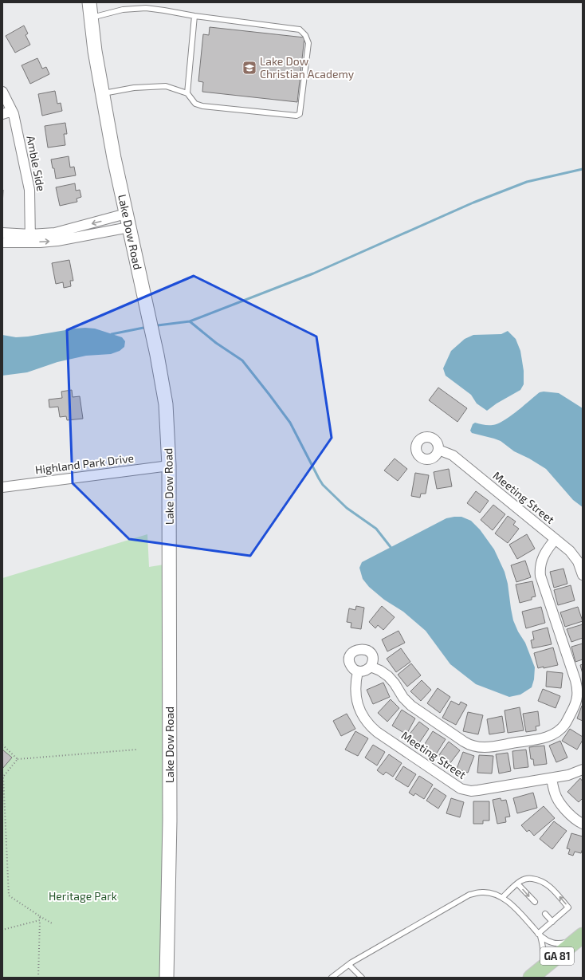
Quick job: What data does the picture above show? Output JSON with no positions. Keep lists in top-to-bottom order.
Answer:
{
  "streets": {
    "main road": ["GA 81"],
    "street": [
      "Amble Side",
      "Lake Dow Road",
      "Highland Park Drive",
      "Meeting Street"
    ]
  },
  "crossings": [
    ["Lake Dow Road", "Highland Park Drive"]
  ],
  "parks": ["Heritage Park"],
  "places": {
    "school or university": ["Lake Dow Christian Academy"]
  }
}
